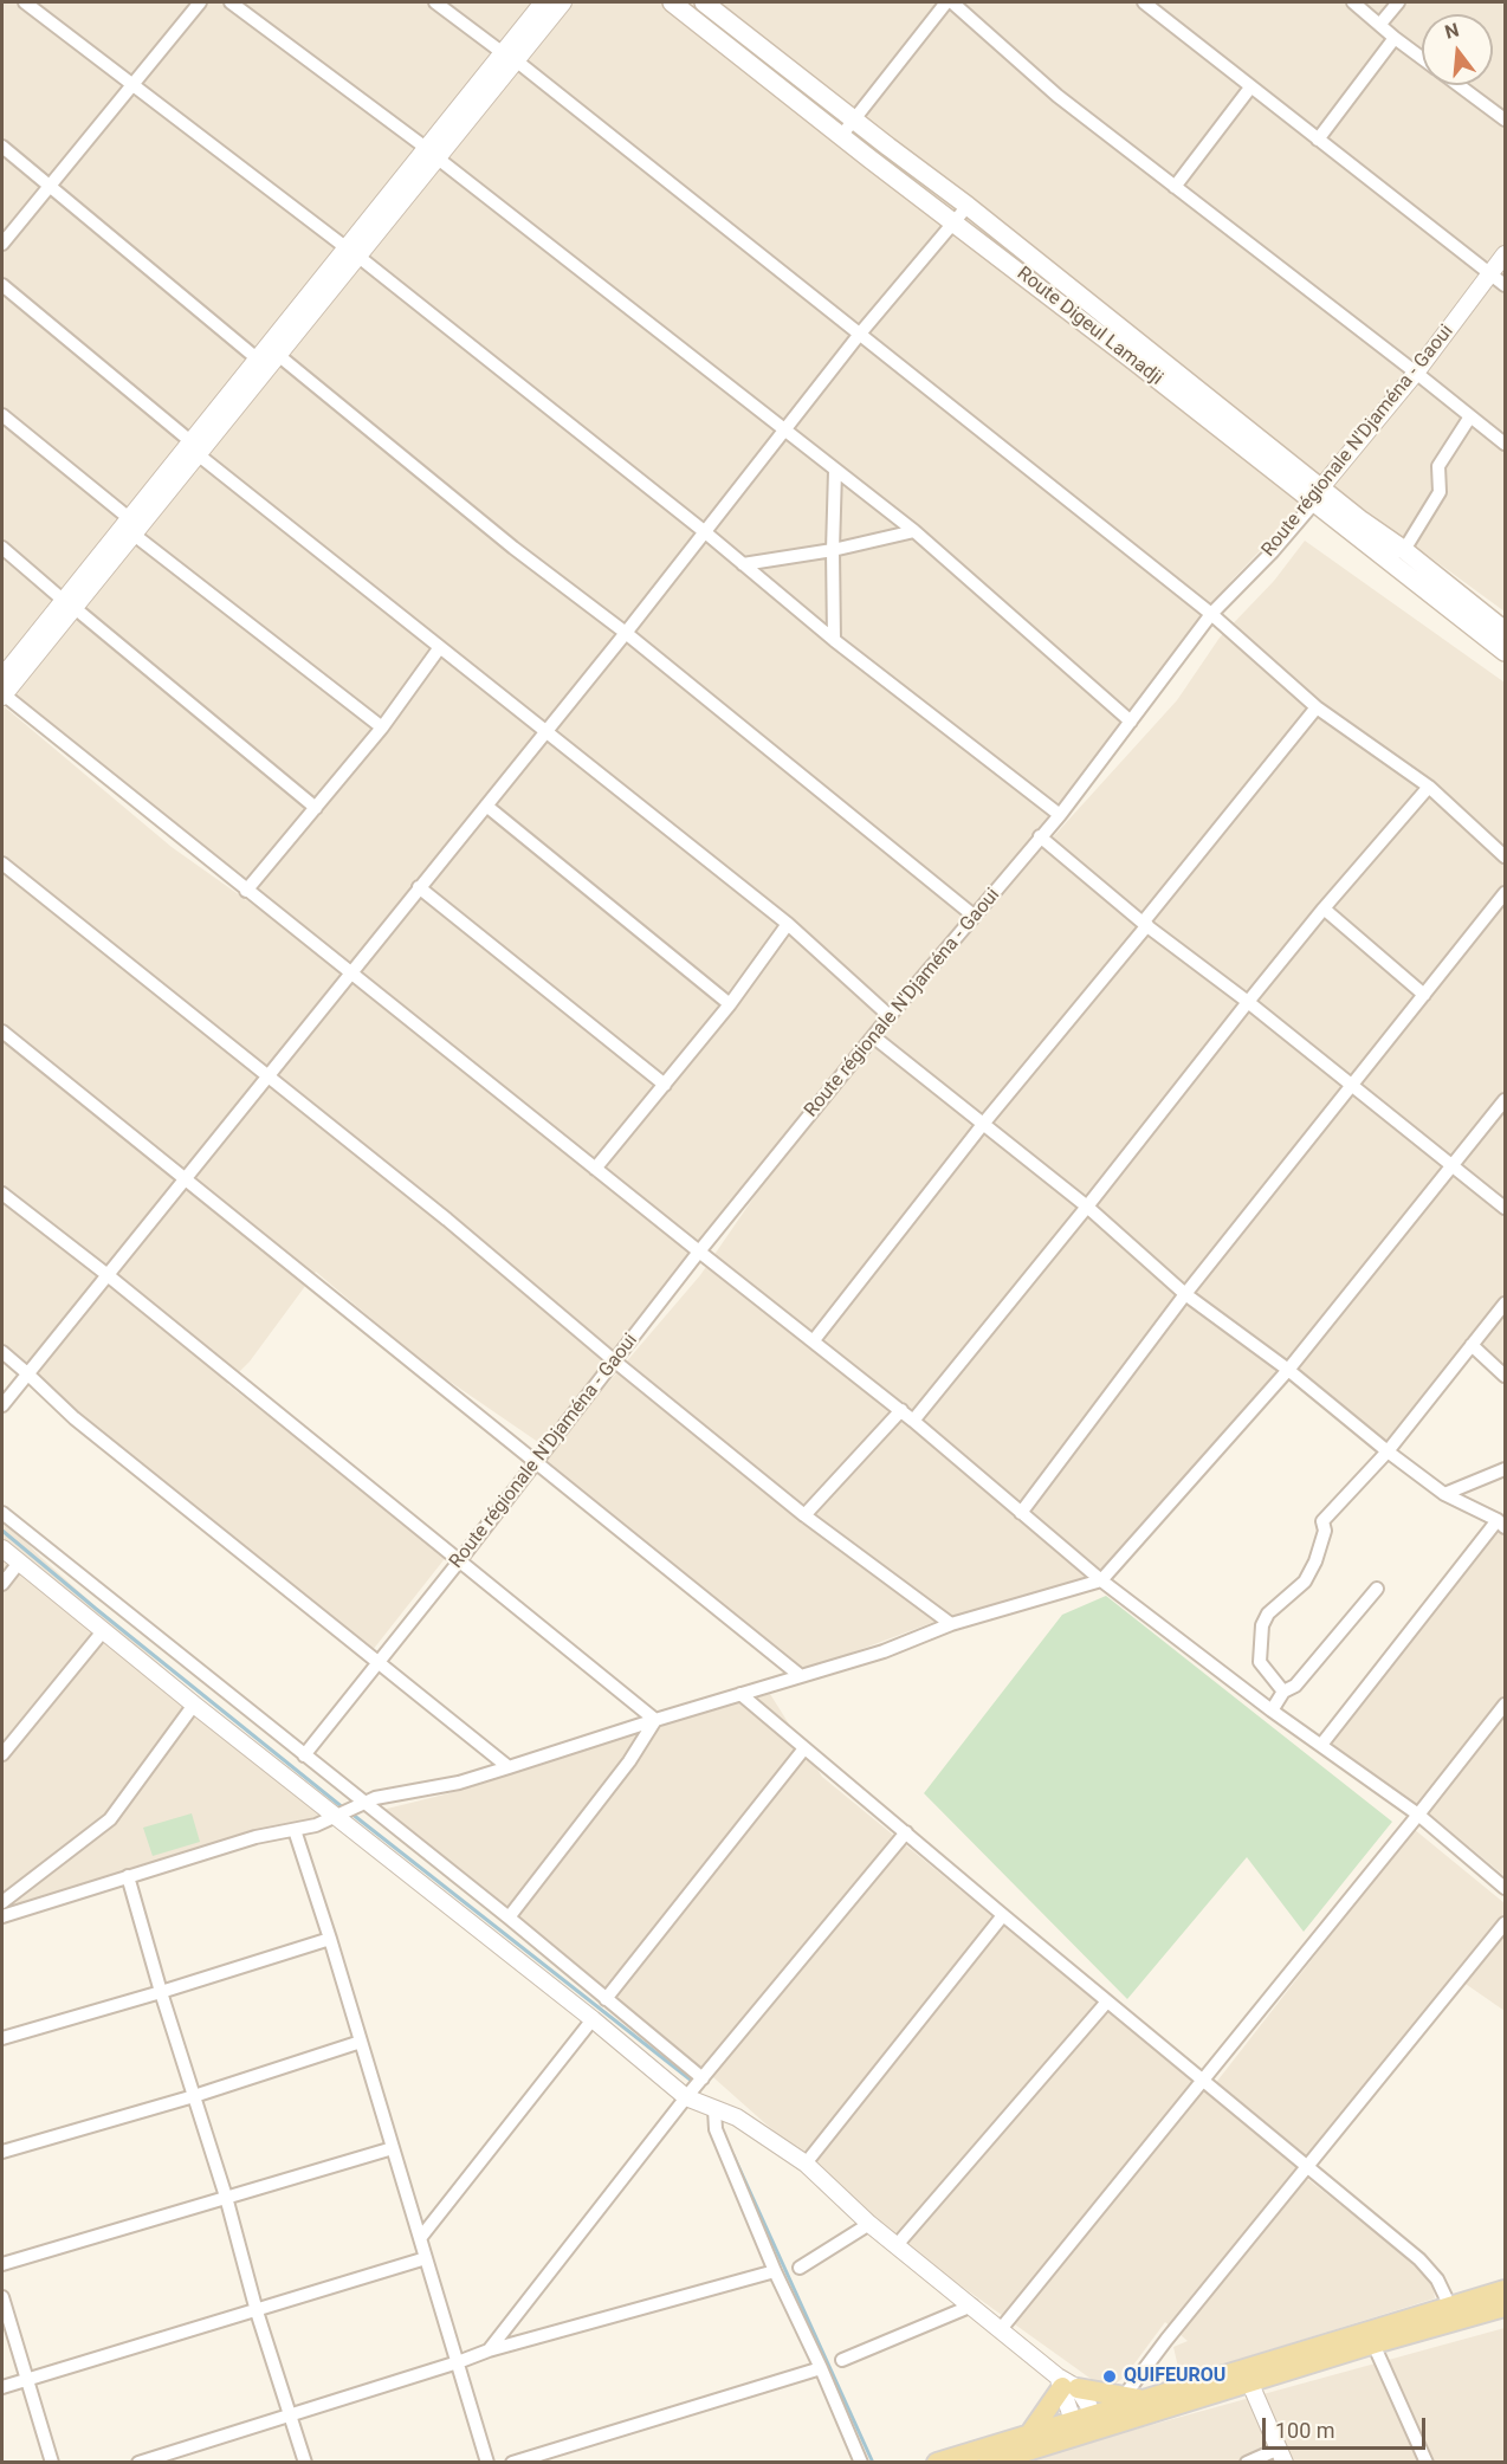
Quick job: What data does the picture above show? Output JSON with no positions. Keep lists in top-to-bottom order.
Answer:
{
  "streets": {
    "main road": ["Route Digeul Lamadji"],
    "street": ["Route régionale N'Djaména - Gaoui"]
  },
  "crossings": [
    ["Route Digeul Lamadji", "Route régionale N'Djaména - Gaoui"]
  ],
  "places": ["QUIFEUROU"],
  "scale_bar": "100 m",
  "north": "top"
}
